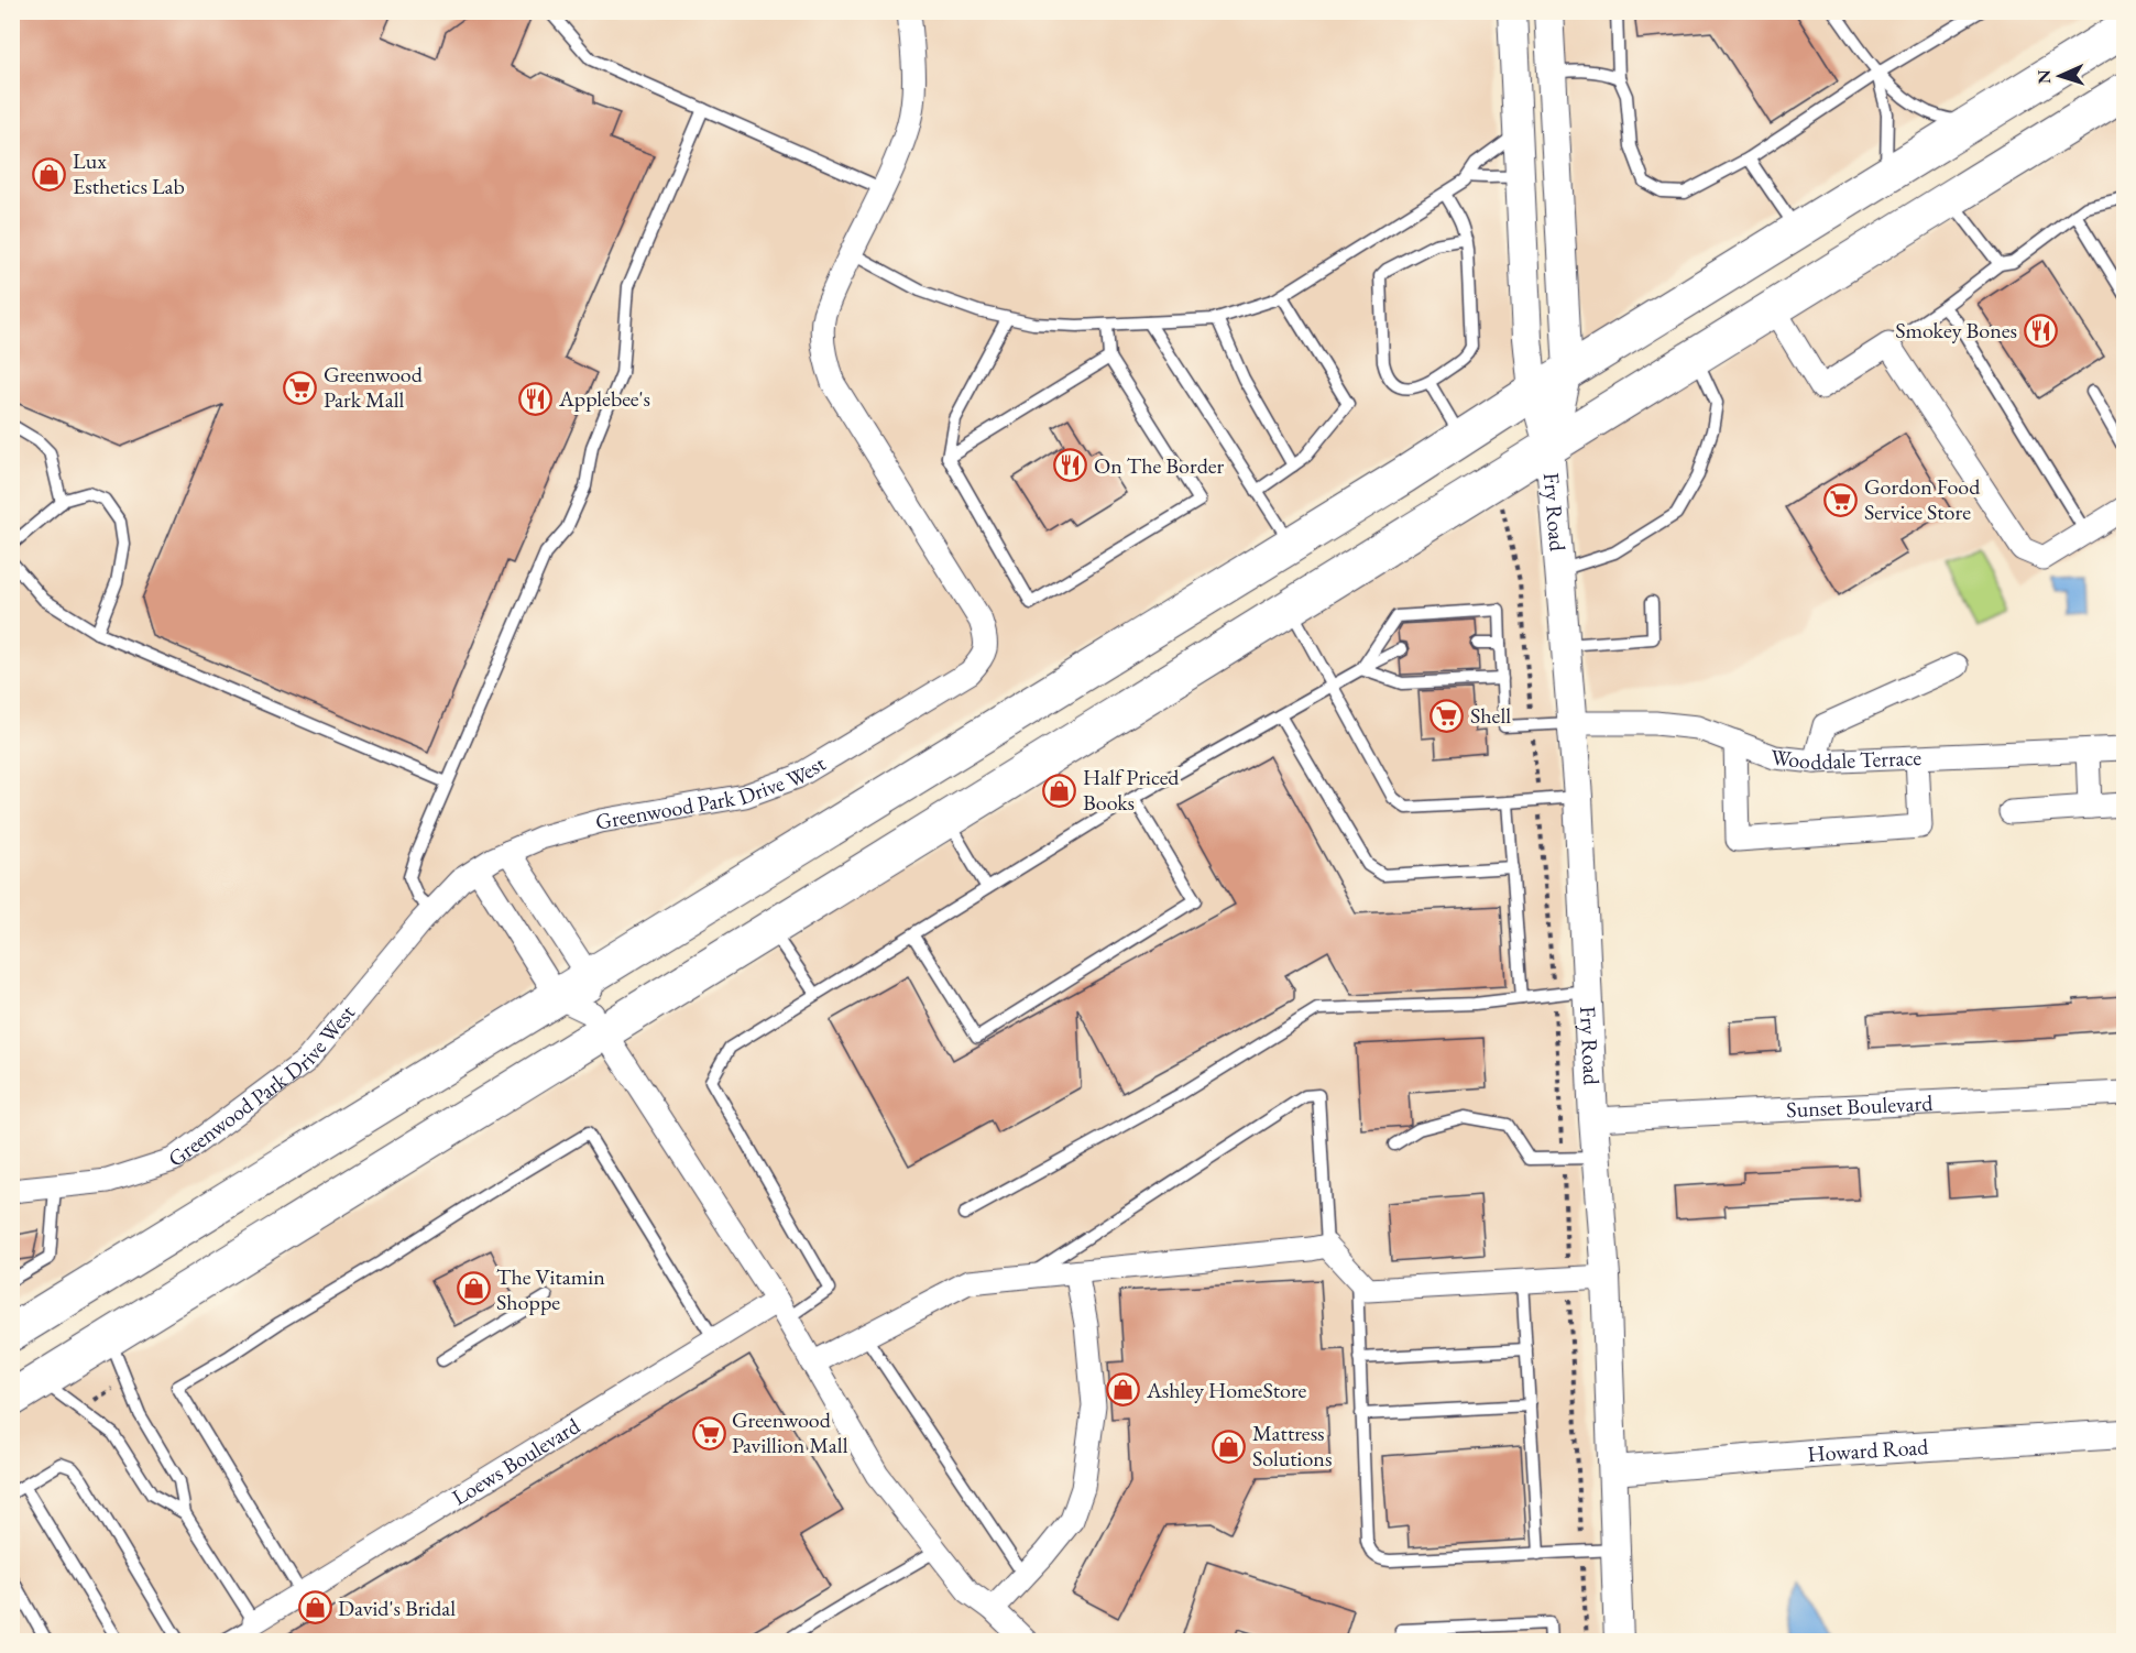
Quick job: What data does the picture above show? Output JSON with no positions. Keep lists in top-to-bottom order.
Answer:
{
  "streets": {
    "street": [
      "Fry Road",
      "Wooddale Terrace",
      "Greenwood Park Drive West",
      "Sunset Boulevard",
      "Howard Road",
      "Loews Boulevard"
    ]
  },
  "crossings": [
    ["Fry Road", "Wooddale Terrace"],
    ["Fry Road", "Sunset Boulevard"],
    ["Fry Road", "Howard Road"]
  ],
  "places": {
    "shop": [
      "Lux Esthetics Lab",
      "Half Priced Books",
      "The Vitamin Shoppe",
      "Ashley HomeStore",
      "Mattress Solutions",
      "David's Bridal"
    ],
    "restaurant": ["Smokey Bones", "Applebee's", "On The Border"],
    "supermarket": [
      "Greenwood Park Mall",
      "Gordon Food Service Store",
      "Shell",
      "Greenwood Pavillion Mall"
    ]
  },
  "north": "left"
}
